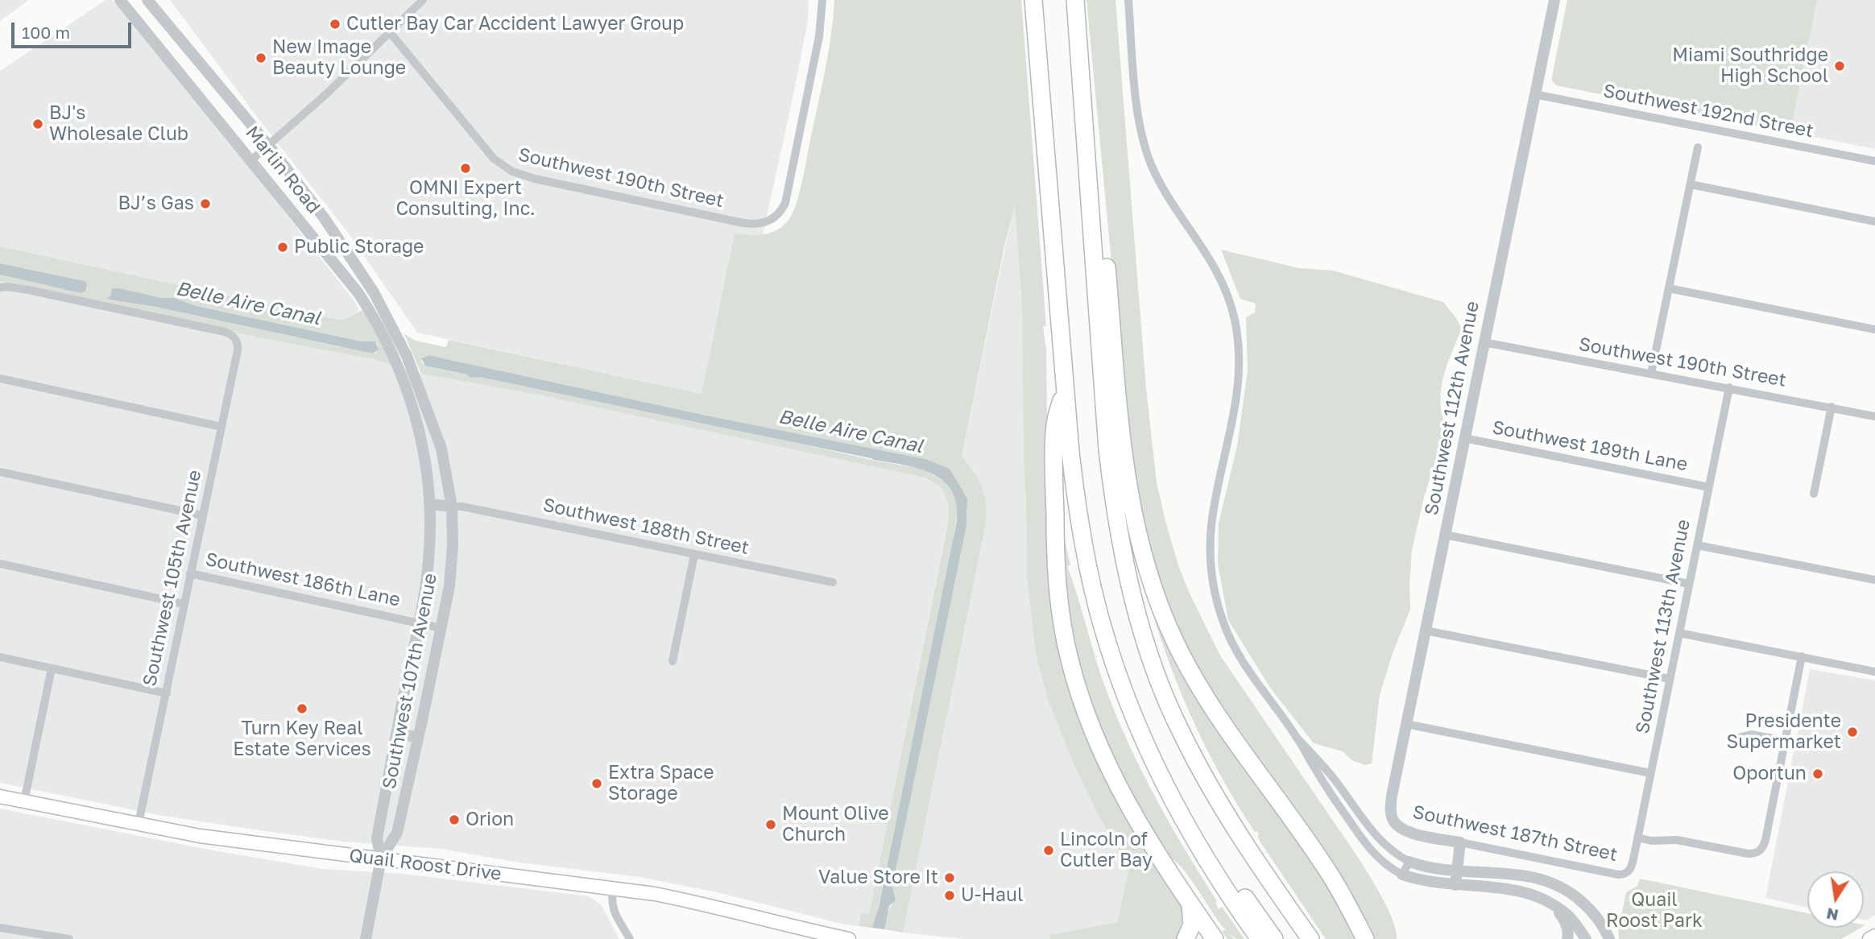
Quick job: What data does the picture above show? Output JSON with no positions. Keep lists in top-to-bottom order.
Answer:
{
  "streets": {
    "main road": ["Quail Roost Drive"],
    "street": [
      "Southwest 192nd Street",
      "Marlin Road",
      "Southwest 190th Street",
      "Southwest 112th Avenue",
      "Southwest 189th Lane",
      "Southwest 188th Street",
      "Southwest 105th Avenue",
      "Southwest 186th Lane",
      "Southwest 113th Avenue",
      "Southwest 107th Avenue",
      "Southwest 187th Street"
    ]
  },
  "crossings": [
    ["Southwest 192nd Street", "Southwest 112th Avenue"],
    ["Marlin Road", "Southwest 188th Street"],
    ["Marlin Road", "Southwest 107th Avenue"],
    ["Southwest 190th Street", "Southwest 112th Avenue"],
    ["Southwest 190th Street", "Southwest 113th Avenue"],
    ["Southwest 112th Avenue", "Southwest 189th Lane"],
    ["Southwest 112th Avenue", "Southwest 187th Street"],
    ["Southwest 189th Lane", "Southwest 113th Avenue"],
    ["Southwest 188th Street", "Southwest 107th Avenue"],
    ["Southwest 105th Avenue", "Southwest 186th Lane"],
    ["Southwest 105th Avenue", "Quail Roost Drive"],
    ["Southwest 186th Lane", "Southwest 107th Avenue"],
    ["Southwest 113th Avenue", "Southwest 187th Street"],
    ["Southwest 107th Avenue", "Quail Roost Drive"]
  ],
  "water": ["Belle Aire Canal"],
  "parks": ["Quail Roost Park"],
  "places": [
    "Cutler Bay Car Accident Lawyer Group",
    "New Image Beauty Lounge",
    "Miami Southridge High School",
    "BJ's Wholesale Club",
    "OMNI Expert Consulting, Inc.",
    "BJ’s Gas",
    "Public Storage",
    "Turn Key Real Estate Services",
    "Presidente Supermarket",
    "Oportun",
    "Extra Space Storage",
    "Orion",
    "Mount Olive Church",
    "Lincoln of Cutler Bay",
    "Value Store It",
    "U-Haul"
  ],
  "scale_bar": "100 m",
  "north": "bottom"
}
